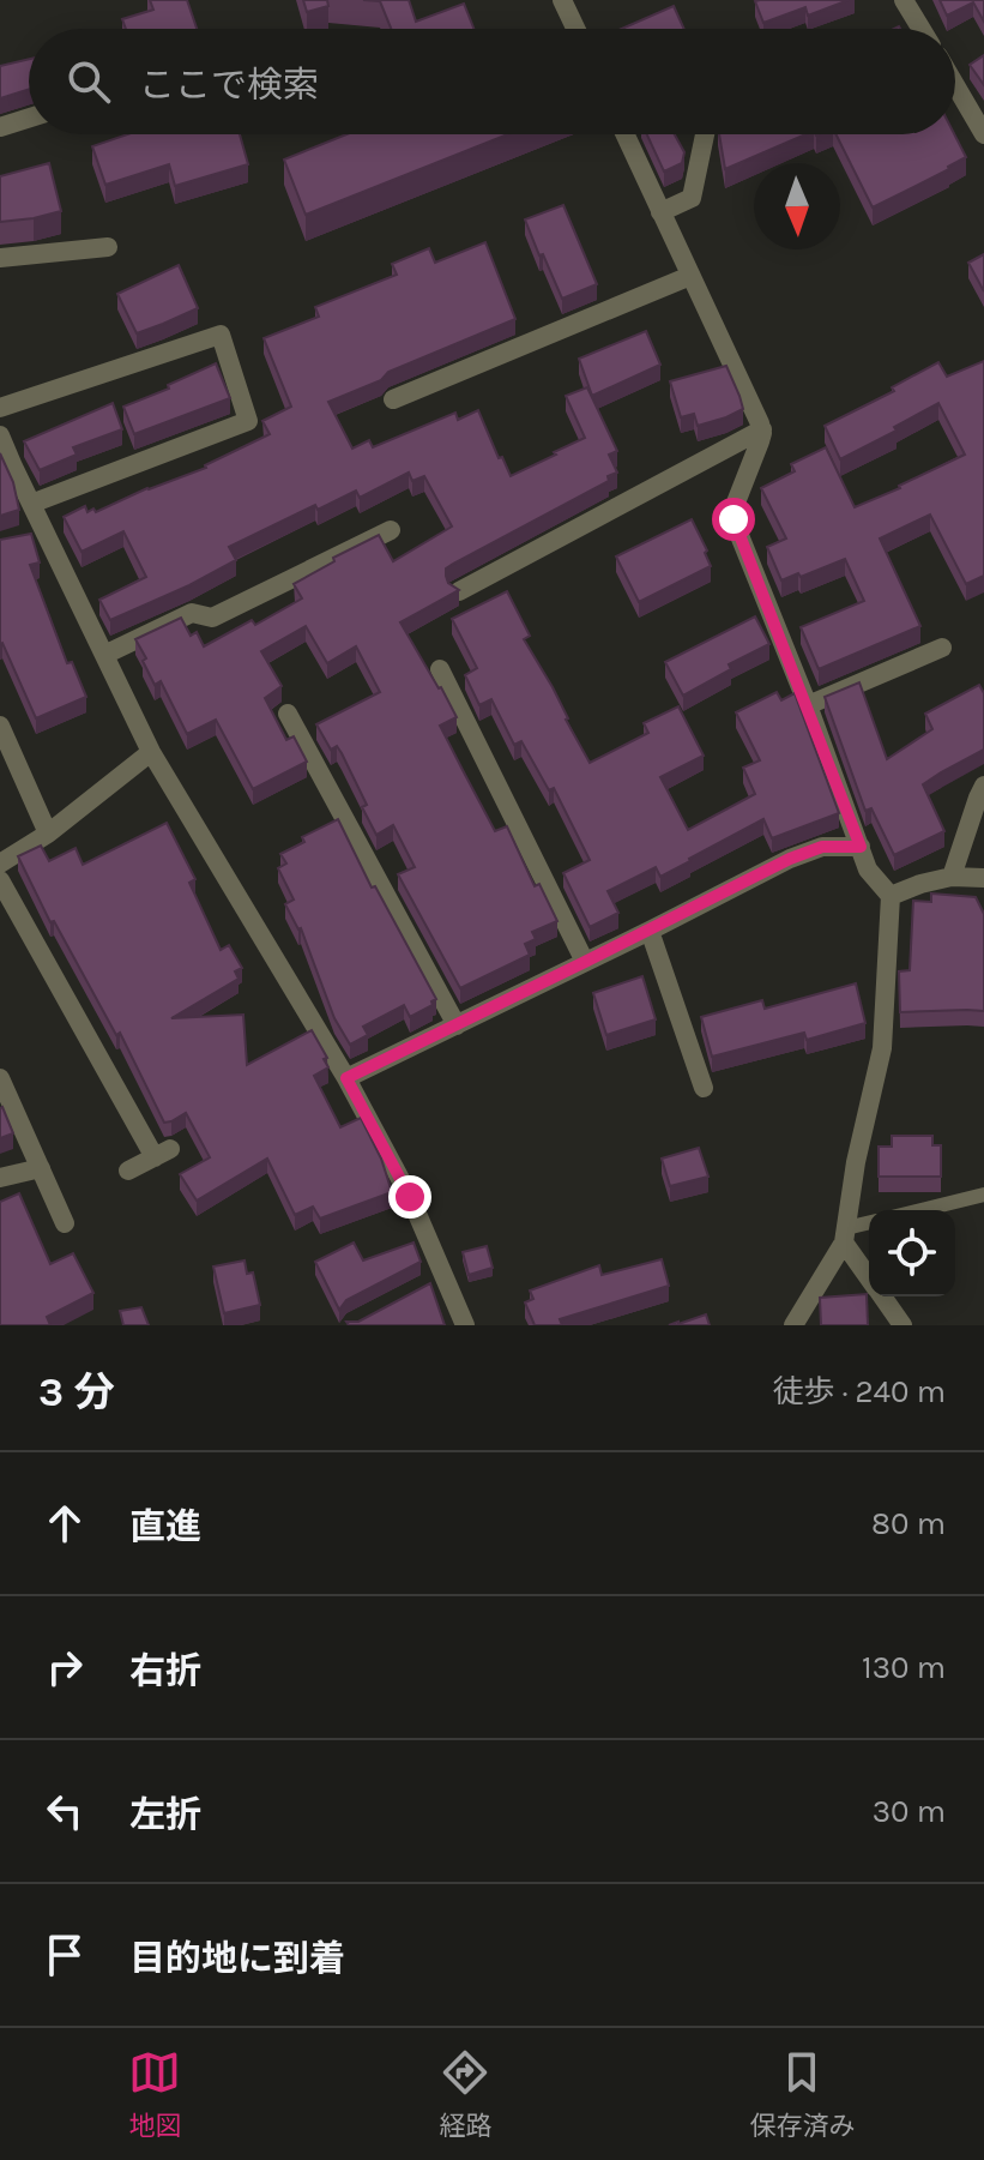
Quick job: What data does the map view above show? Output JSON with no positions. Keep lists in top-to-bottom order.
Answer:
{
  "north": "bottom",
  "page": {
    "search": "ここで検索",
    "heading": ["3 分", "徒歩 · 240 m"],
    "list": [
      ["直進", "80 m"],
      ["右折", "130 m"],
      ["左折", "30 m"],
      "目的地に到着"
    ],
    "nav": ["地図", "経路", "保存済み"]
  }
}
